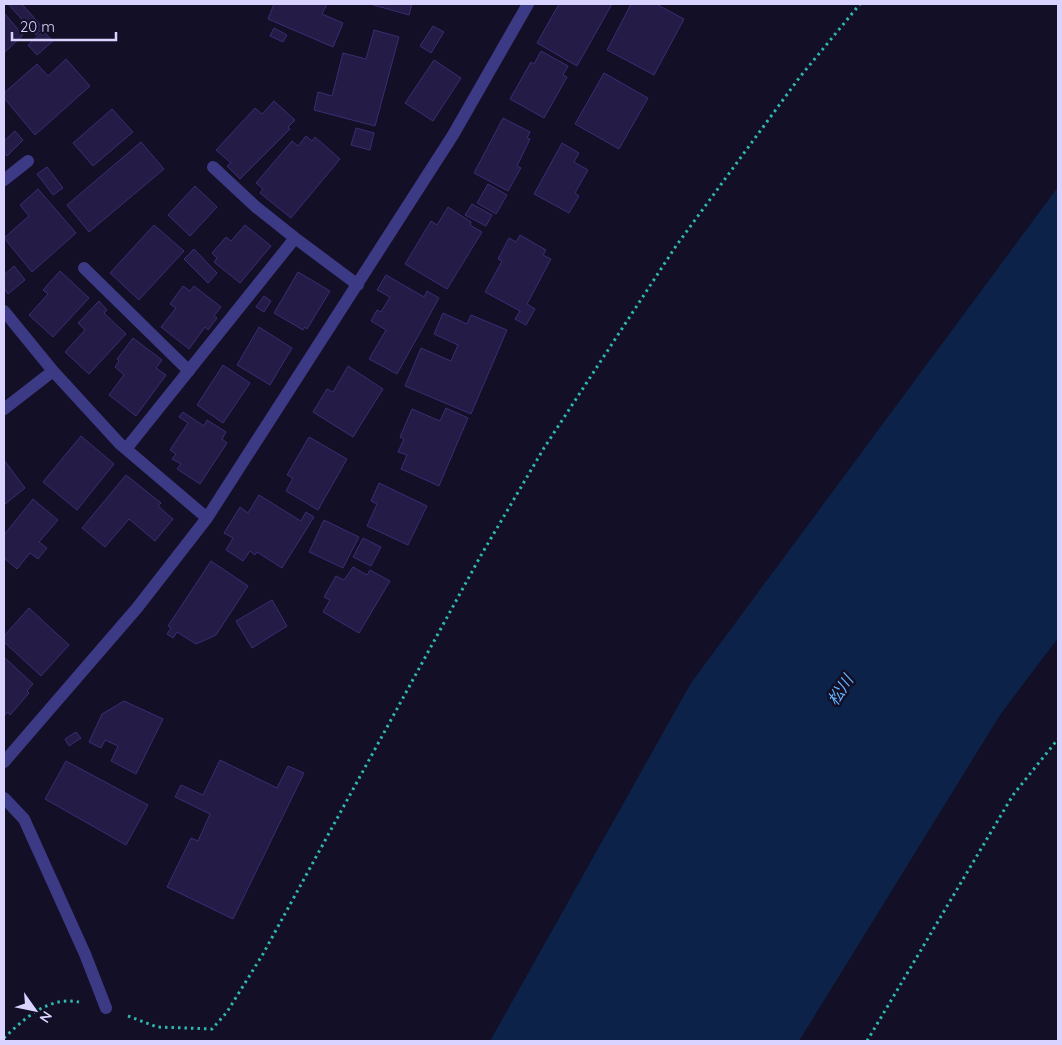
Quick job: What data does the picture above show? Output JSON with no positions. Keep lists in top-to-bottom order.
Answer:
{
  "water": ["松川"],
  "scale_bar": "20 m",
  "north": "bottom right"
}
